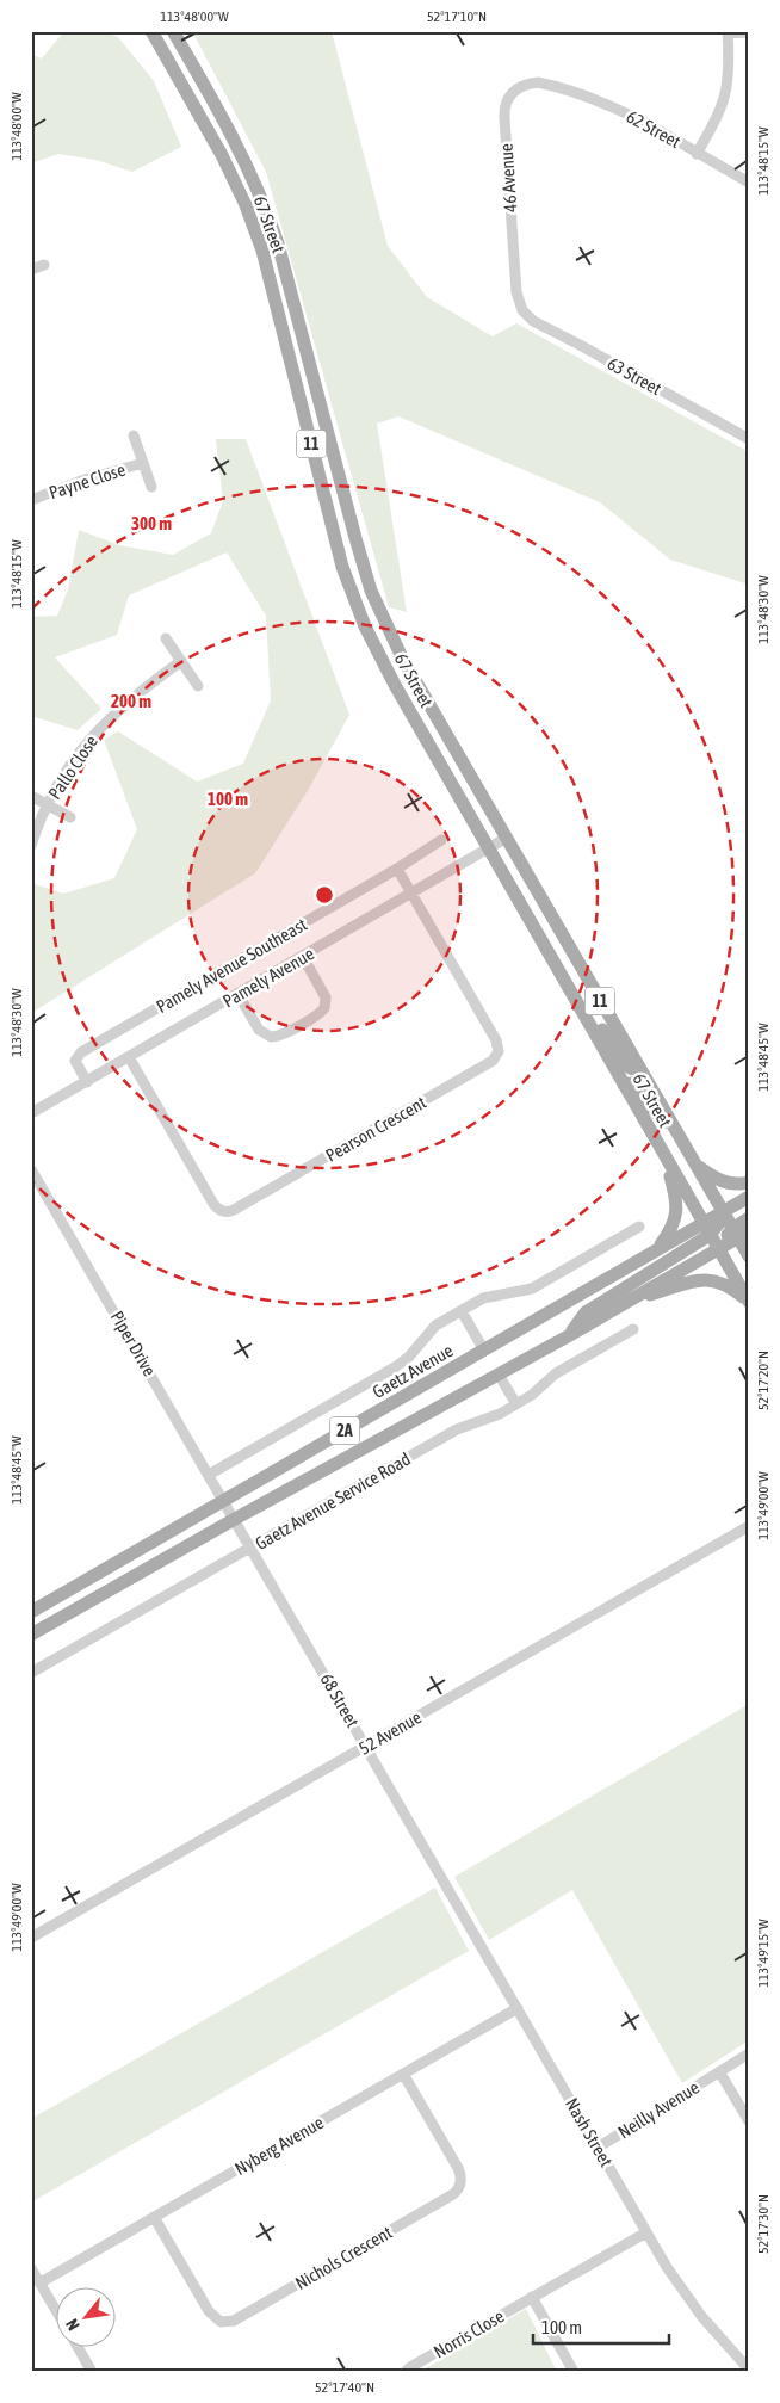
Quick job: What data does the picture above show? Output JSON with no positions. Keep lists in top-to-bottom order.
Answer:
{
  "streets": {
    "main road": [
      "67 Street",
      "11",
      "Gaetz Avenue",
      "2A"
    ],
    "street": [
      "62 Street",
      "46 Avenue",
      "63 Street",
      "Payne Close",
      "Pallo Close",
      "Pamely Avenue Southeast",
      "Pamely Avenue",
      "Pearson Crescent",
      "Piper Drive",
      "Gaetz Avenue Service Road",
      "68 Street",
      "52 Avenue",
      "Neilly Avenue",
      "Nash Street",
      "Nyberg Avenue",
      "Nichols Crescent",
      "Norris Close"
    ]
  },
  "crossings": [
    ["62 Street", "46 Avenue"],
    ["46 Avenue", "63 Street"],
    ["67 Street", "Pamely Avenue"],
    ["67 Street", "Gaetz Avenue"],
    ["67 Street", "2A"],
    ["Pamely Avenue Southeast", "Pamely Avenue"],
    ["Pamely Avenue Southeast", "Pearson Crescent"],
    ["Pamely Avenue", "Pearson Crescent"],
    ["Piper Drive", "Gaetz Avenue"],
    ["Piper Drive", "2A"],
    ["Piper Drive", "68 Street"],
    ["2A", "68 Street"],
    ["Gaetz Avenue Service Road", "68 Street"],
    ["68 Street", "52 Avenue"],
    ["68 Street", "Nash Street"],
    ["Neilly Avenue", "Nash Street"],
    ["Nash Street", "Nyberg Avenue"],
    ["Nash Street", "Norris Close"],
    ["Nyberg Avenue", "Nichols Crescent"]
  ],
  "scale_bar": "100 m",
  "north": "bottom left",
  "coordinates": [
    "113°48'00\"W",
    "52°17'10\"N",
    "113°48'15\"W",
    "113°48'30\"W",
    "113°48'45\"W",
    "52°17'20\"N",
    "113°49'00\"W",
    "113°49'15\"W",
    "52°17'30\"N",
    "52°17'40\"N"
  ],
  "rings": ["300 m", "200 m", "100 m"]
}
